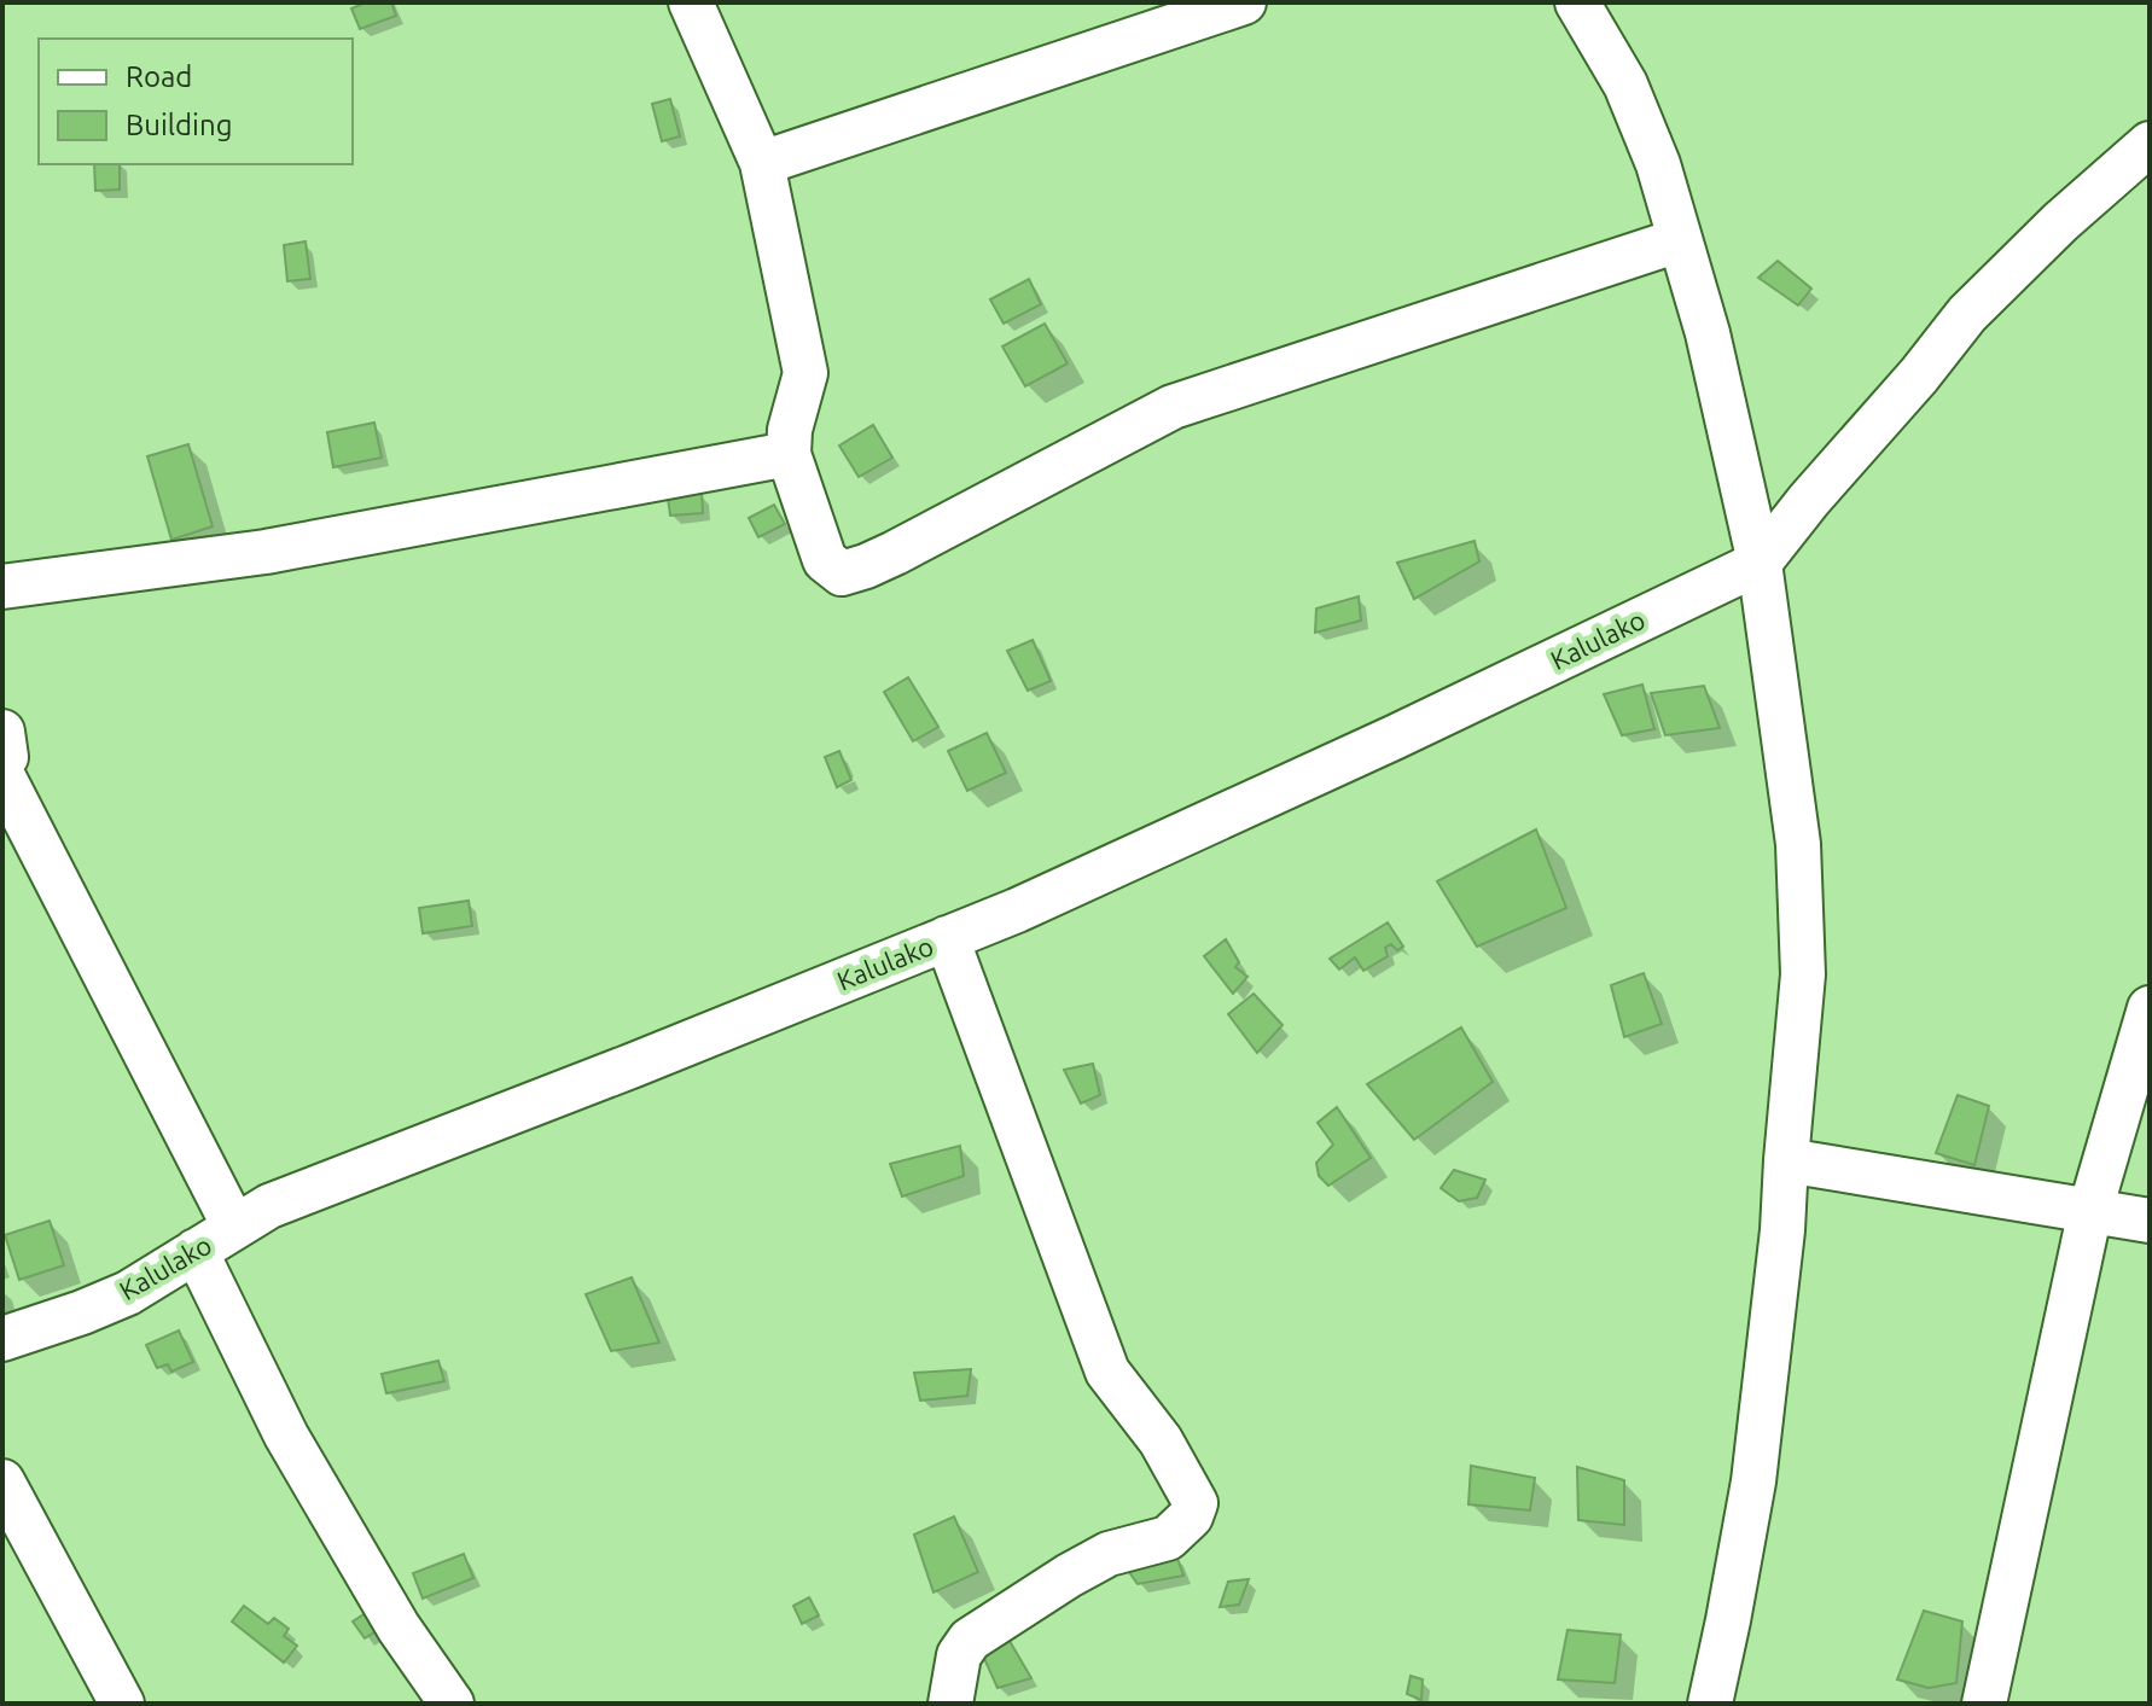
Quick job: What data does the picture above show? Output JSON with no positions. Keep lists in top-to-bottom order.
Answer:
{
  "streets": {
    "street": ["Kalulako"]
  },
  "legend": ["Road", "Building"]
}
